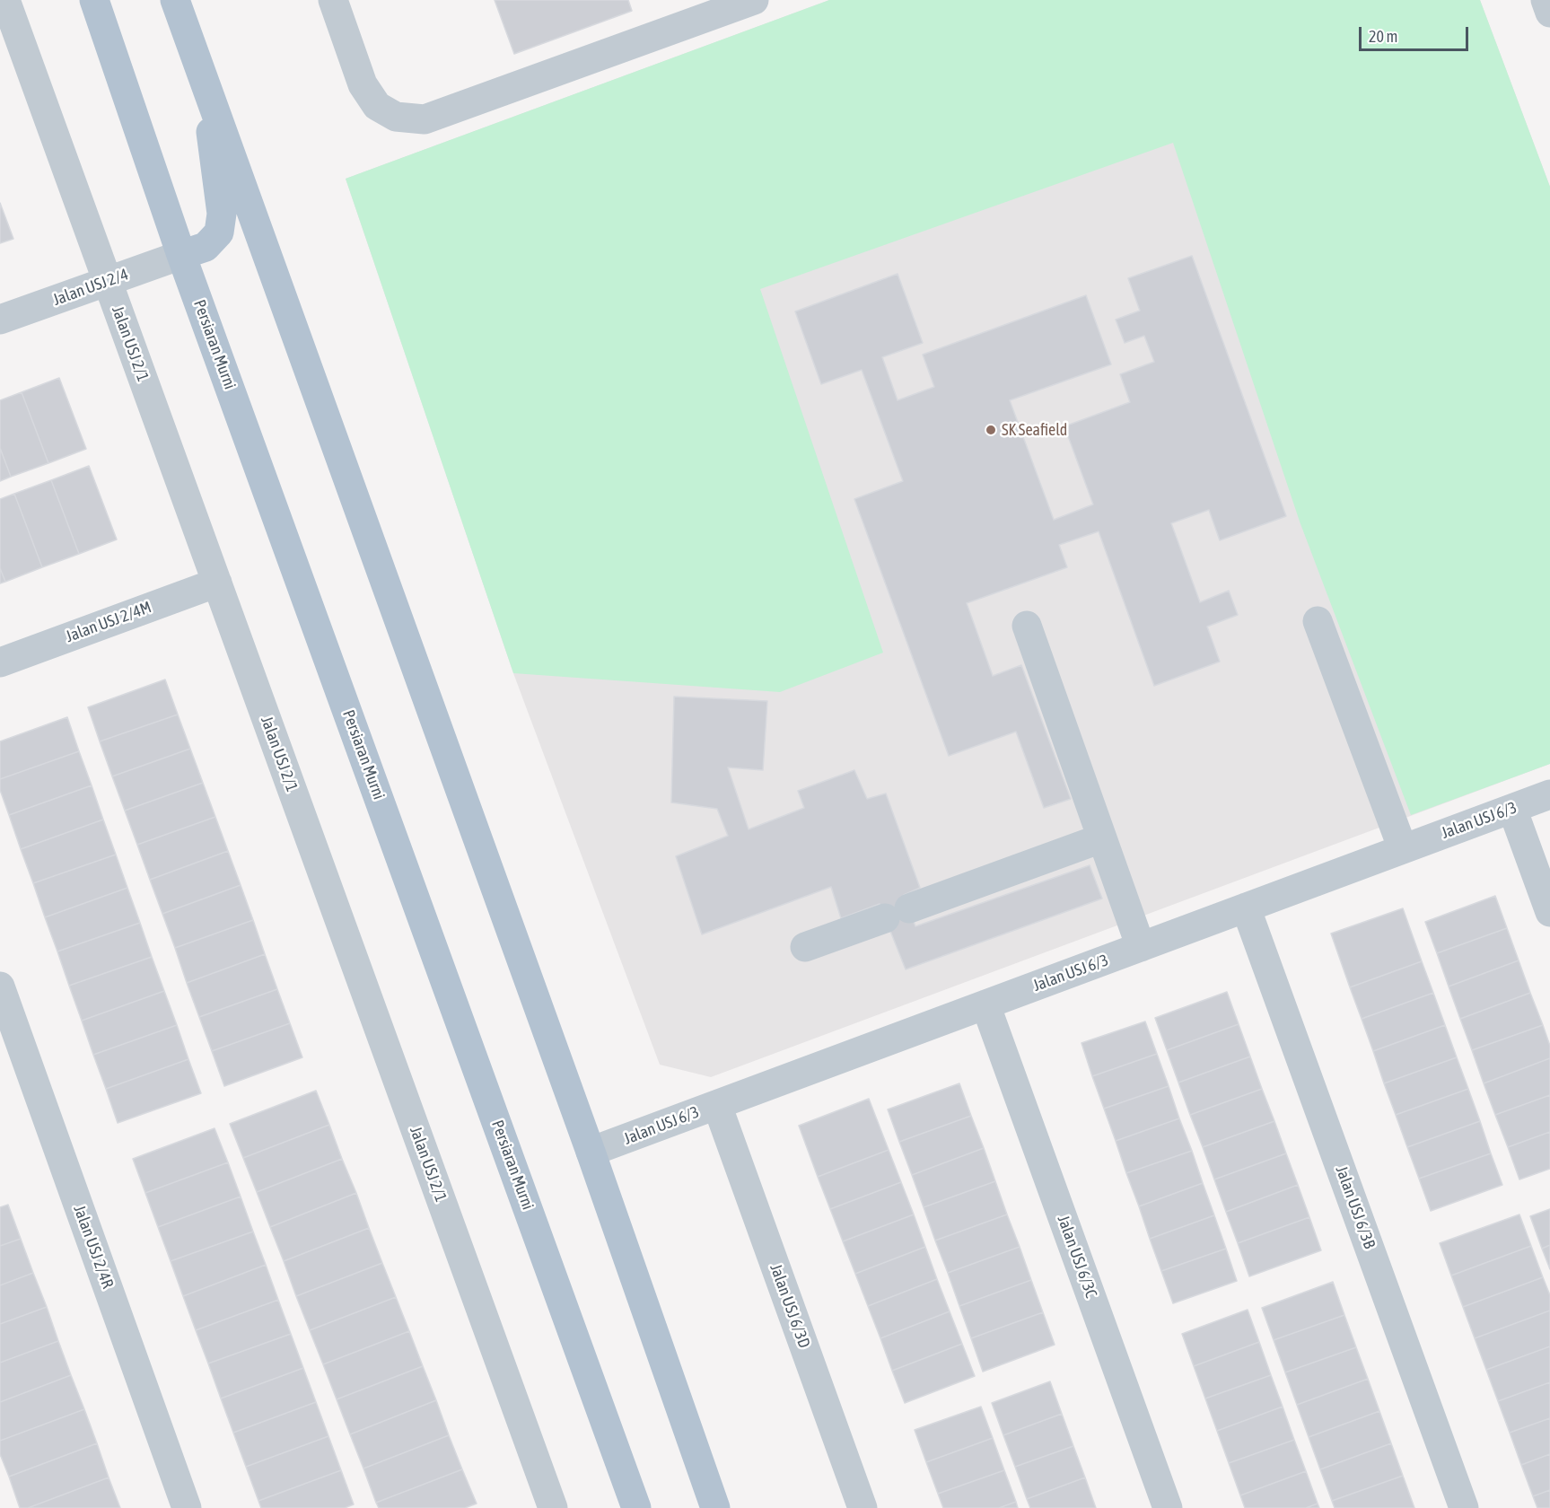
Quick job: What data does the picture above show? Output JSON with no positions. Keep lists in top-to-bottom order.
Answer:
{
  "streets": {
    "main road": ["Persiaran Murni"],
    "street": [
      "Jalan USJ 2/4",
      "Jalan USJ 2/1",
      "Jalan USJ 2/4M",
      "Jalan USJ 6/3",
      "Jalan USJ 6/3B",
      "Jalan USJ 2/4R",
      "Jalan USJ 6/3C",
      "Jalan USJ 6/3D"
    ]
  },
  "crossings": [
    ["Jalan USJ 2/4", "Jalan USJ 2/1"],
    ["Jalan USJ 2/4", "Persiaran Murni"],
    ["Jalan USJ 2/1", "Jalan USJ 2/4M"],
    ["Jalan USJ 6/3", "Jalan USJ 6/3B"],
    ["Jalan USJ 6/3", "Jalan USJ 6/3C"],
    ["Jalan USJ 6/3", "Jalan USJ 6/3D"]
  ],
  "places": ["SK Seafield"],
  "scale_bar": "20 m"
}
